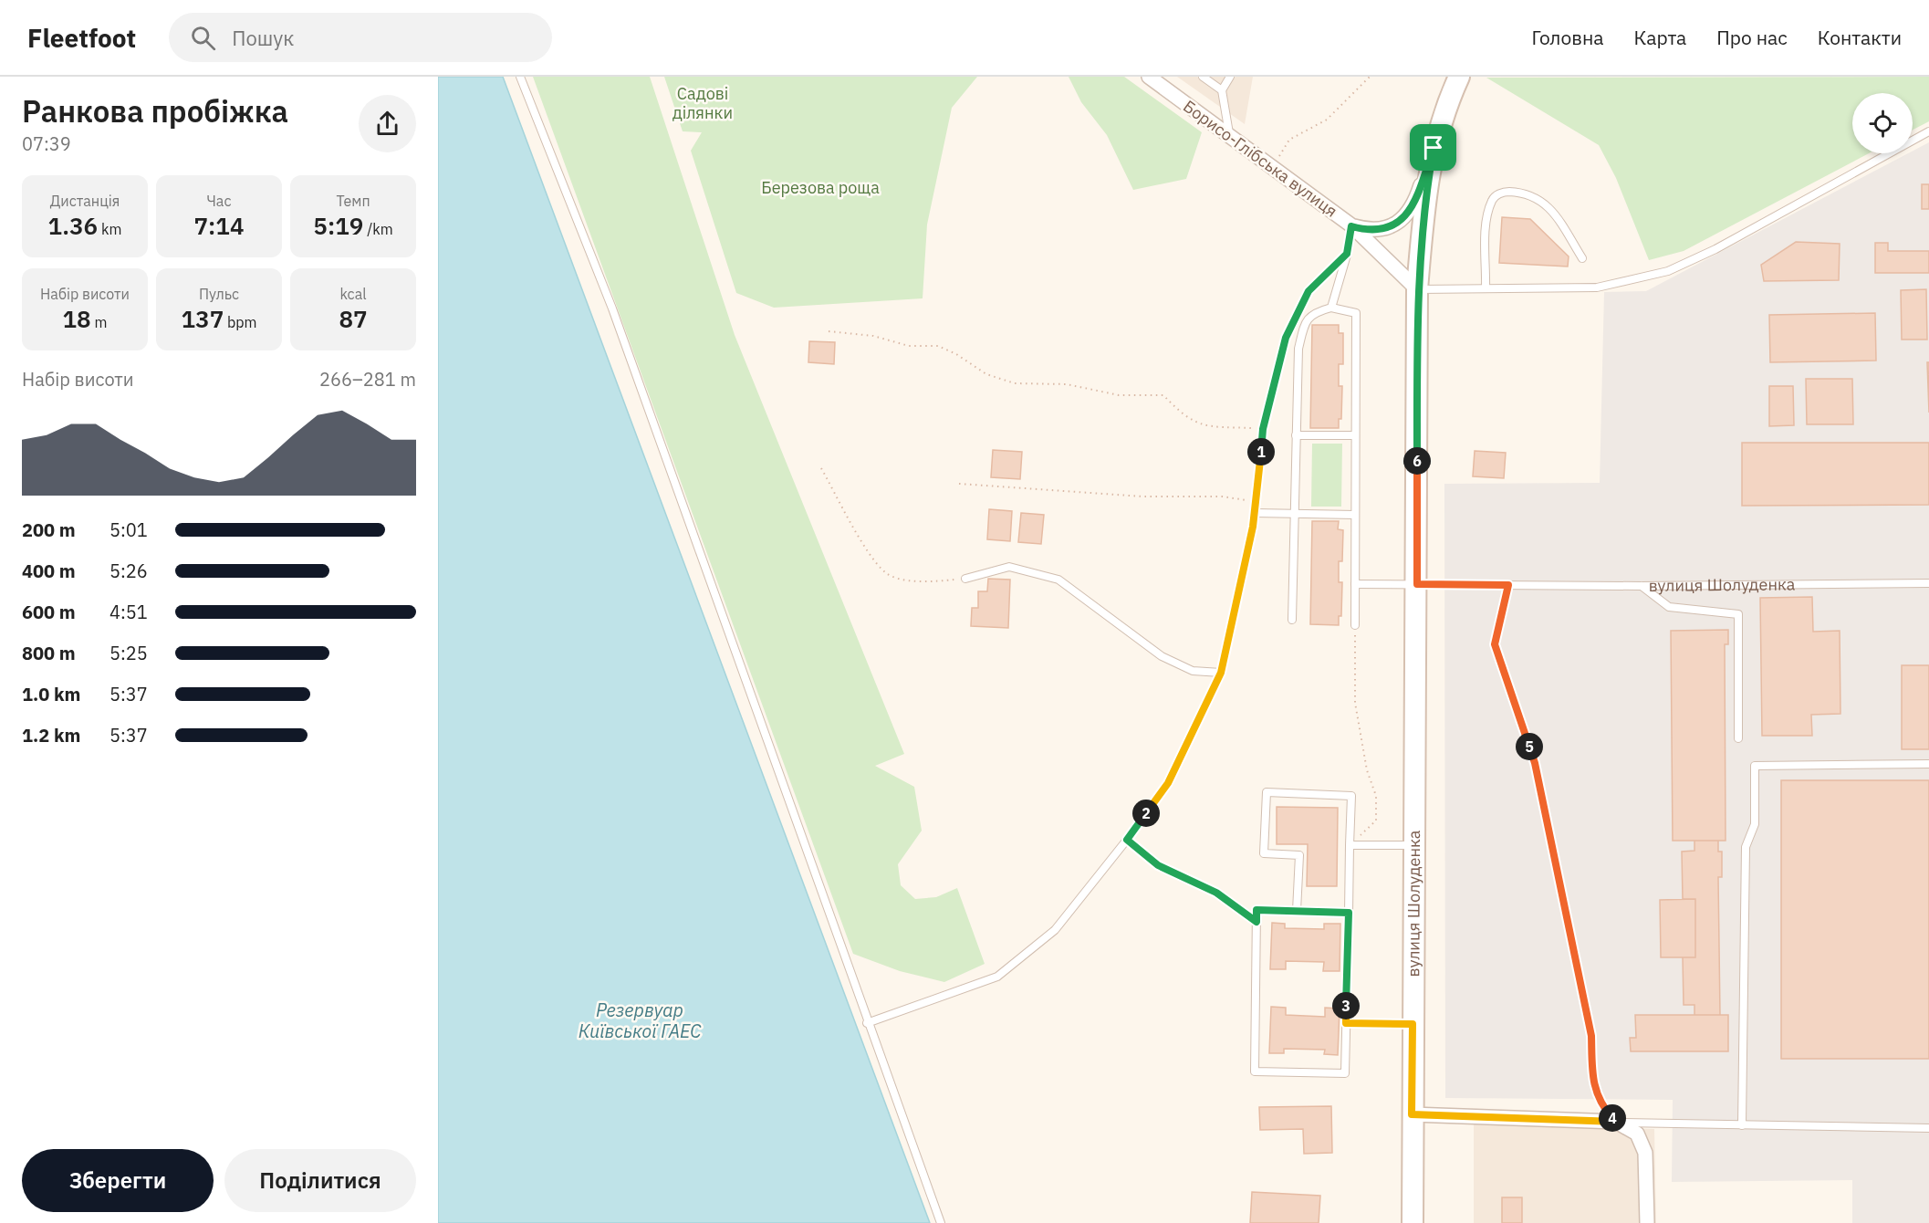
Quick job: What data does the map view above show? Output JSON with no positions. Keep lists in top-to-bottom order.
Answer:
{
  "streets": {
    "main road": ["вулиця Шолуденка"],
    "street": ["Борисо-Глібська вулиця"]
  },
  "crossings": [
    ["Борисо-Глібська вулиця", "вулиця Шолуденка"]
  ],
  "water": ["Резервуар Київської ГАЕС"],
  "parks": ["Садові ділянки", "Березова роща"],
  "page": {
    "header": "Fleetfoot",
    "search": "Пошук",
    "nav": [
      "Головна",
      "Карта",
      "Про нас",
      "Контакти"
    ],
    "heading": ["Ранкова пробіжка", "07:39"],
    "stats": [
      ["Дистанція", "1.36 km"],
      ["Час", "7:14"],
      ["Темп", "5:19 /km"],
      ["Набір висоти", "18 m"],
      ["Пульс", "137 bpm"],
      ["kcal", "87"]
    ],
    "chart": ["Набір висоти", "266–281 m"],
    "pins": [
      "1",
      "6",
      "5",
      "2",
      "3",
      "4"
    ],
    "list": [
      {
        "name": "200 m",
        "note": "5:01"
      },
      {
        "name": "400 m",
        "note": "5:26"
      },
      {
        "name": "600 m",
        "note": "4:51"
      },
      {
        "name": "800 m",
        "note": "5:25"
      },
      {
        "name": "1.0 km",
        "note": "5:37"
      },
      {
        "name": "1.2 km",
        "note": "5:37"
      }
    ],
    "buttons": ["Зберегти", "Поділитися"]
  }
}
